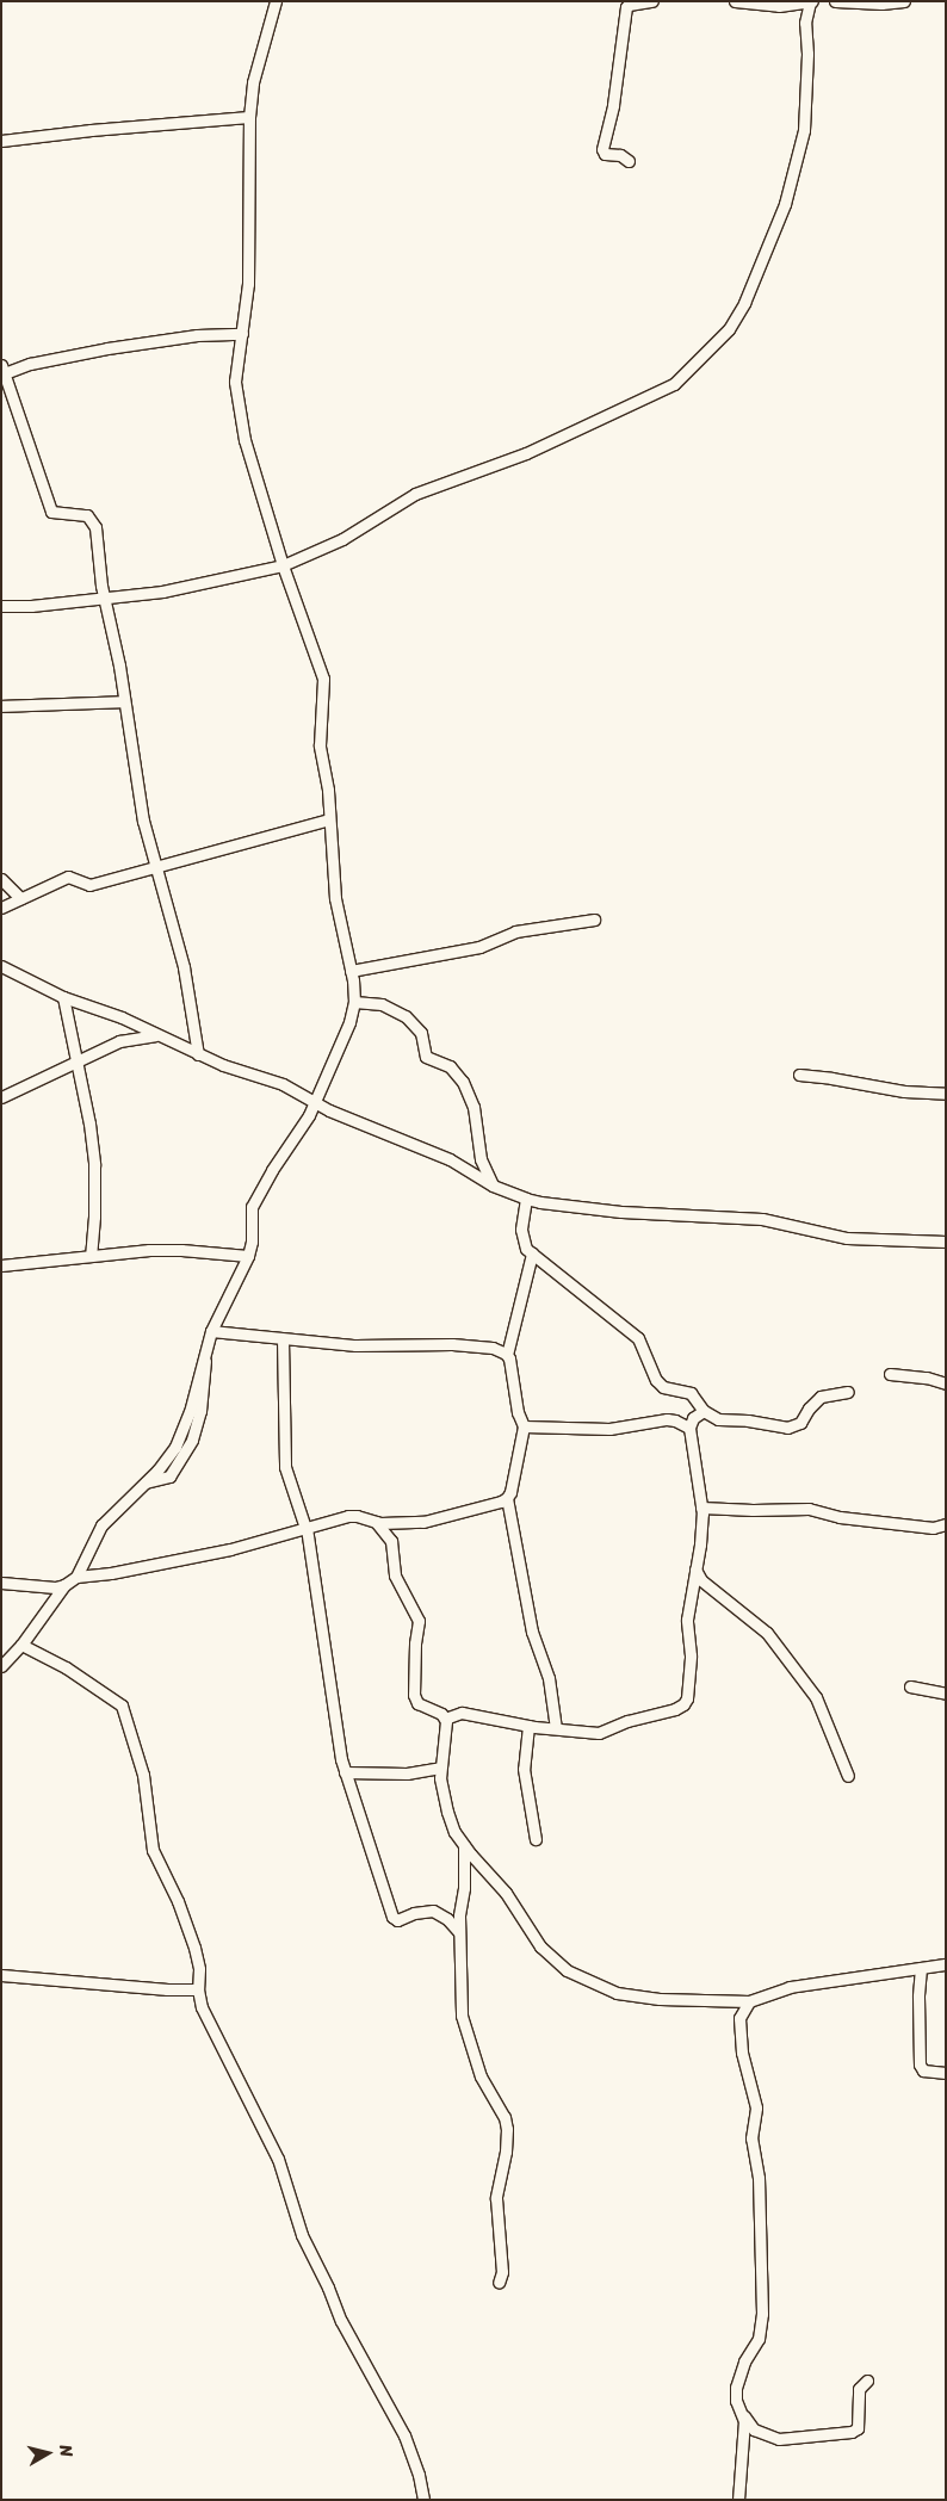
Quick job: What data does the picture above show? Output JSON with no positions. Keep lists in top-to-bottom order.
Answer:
{
  "north": "right"
}
